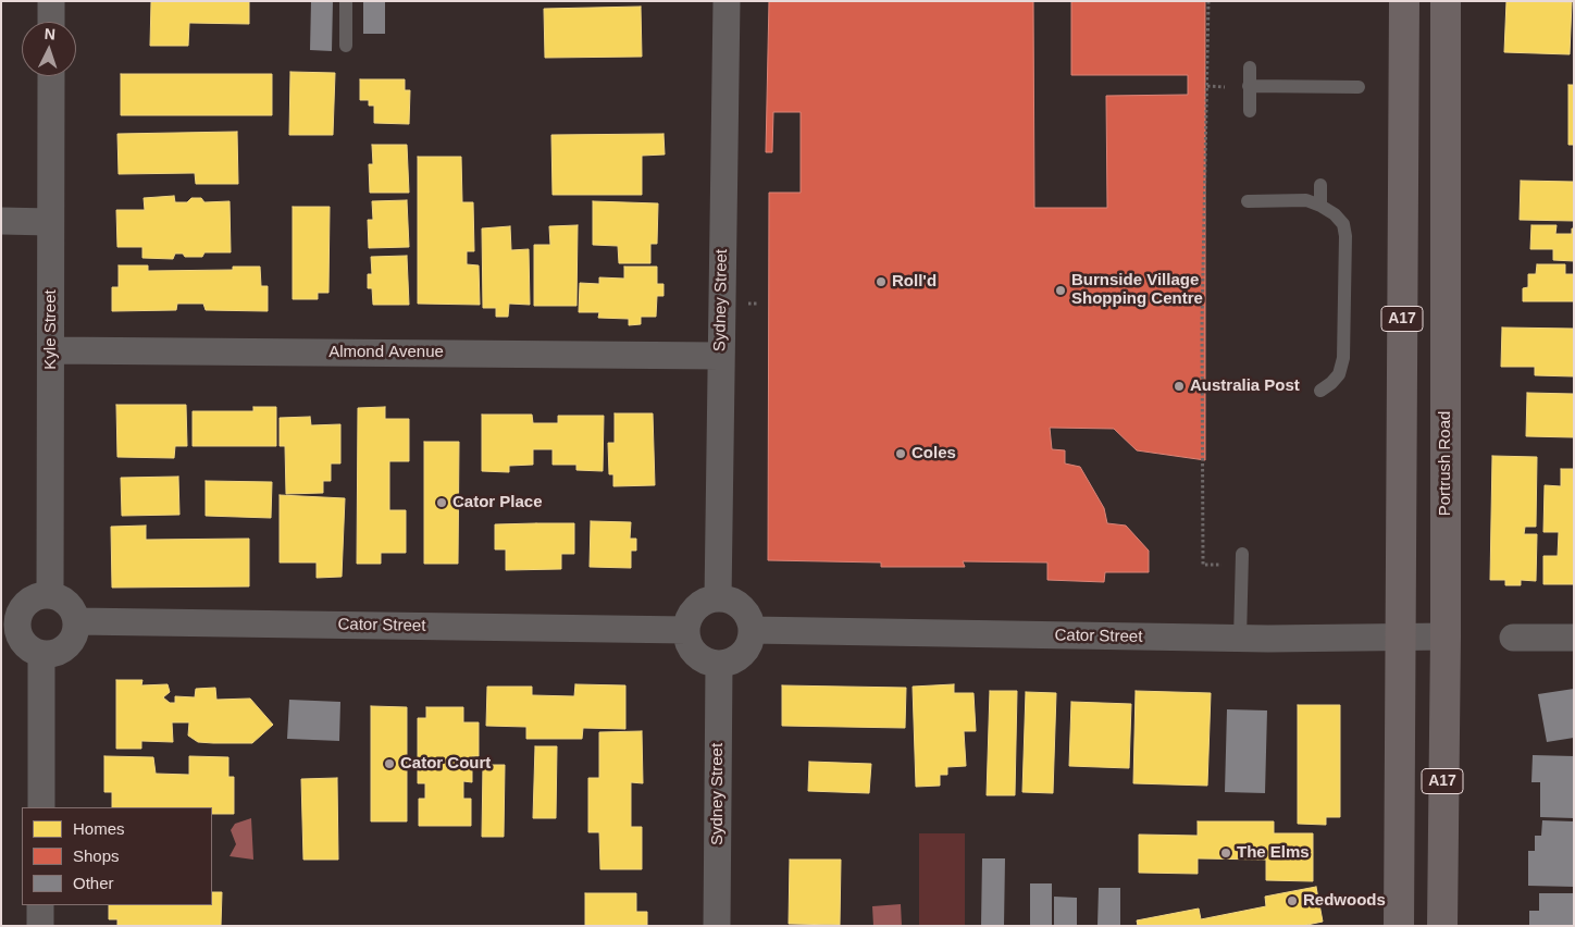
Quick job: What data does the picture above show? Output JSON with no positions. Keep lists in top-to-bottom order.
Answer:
{
  "streets": {
    "highway": ["A17", "Portrush Road"],
    "street": [
      "Sydney Street",
      "Kyle Street",
      "Almond Avenue",
      "Cator Street"
    ]
  },
  "crossings": [
    ["Sydney Street", "Almond Avenue"],
    ["Sydney Street", "Cator Street"],
    ["A17", "Cator Street"],
    ["Kyle Street", "Almond Avenue"],
    ["Kyle Street", "Cator Street"],
    ["Portrush Road", "Cator Street"]
  ],
  "places": [
    "Roll'd",
    "Burnside Village Shopping Centre",
    "Australia Post",
    "Coles",
    "Cator Place",
    "Cator Court",
    "The Elms",
    "Redwoods"
  ],
  "legend": ["Homes", "Shops", "Other"],
  "north": "top"
}
